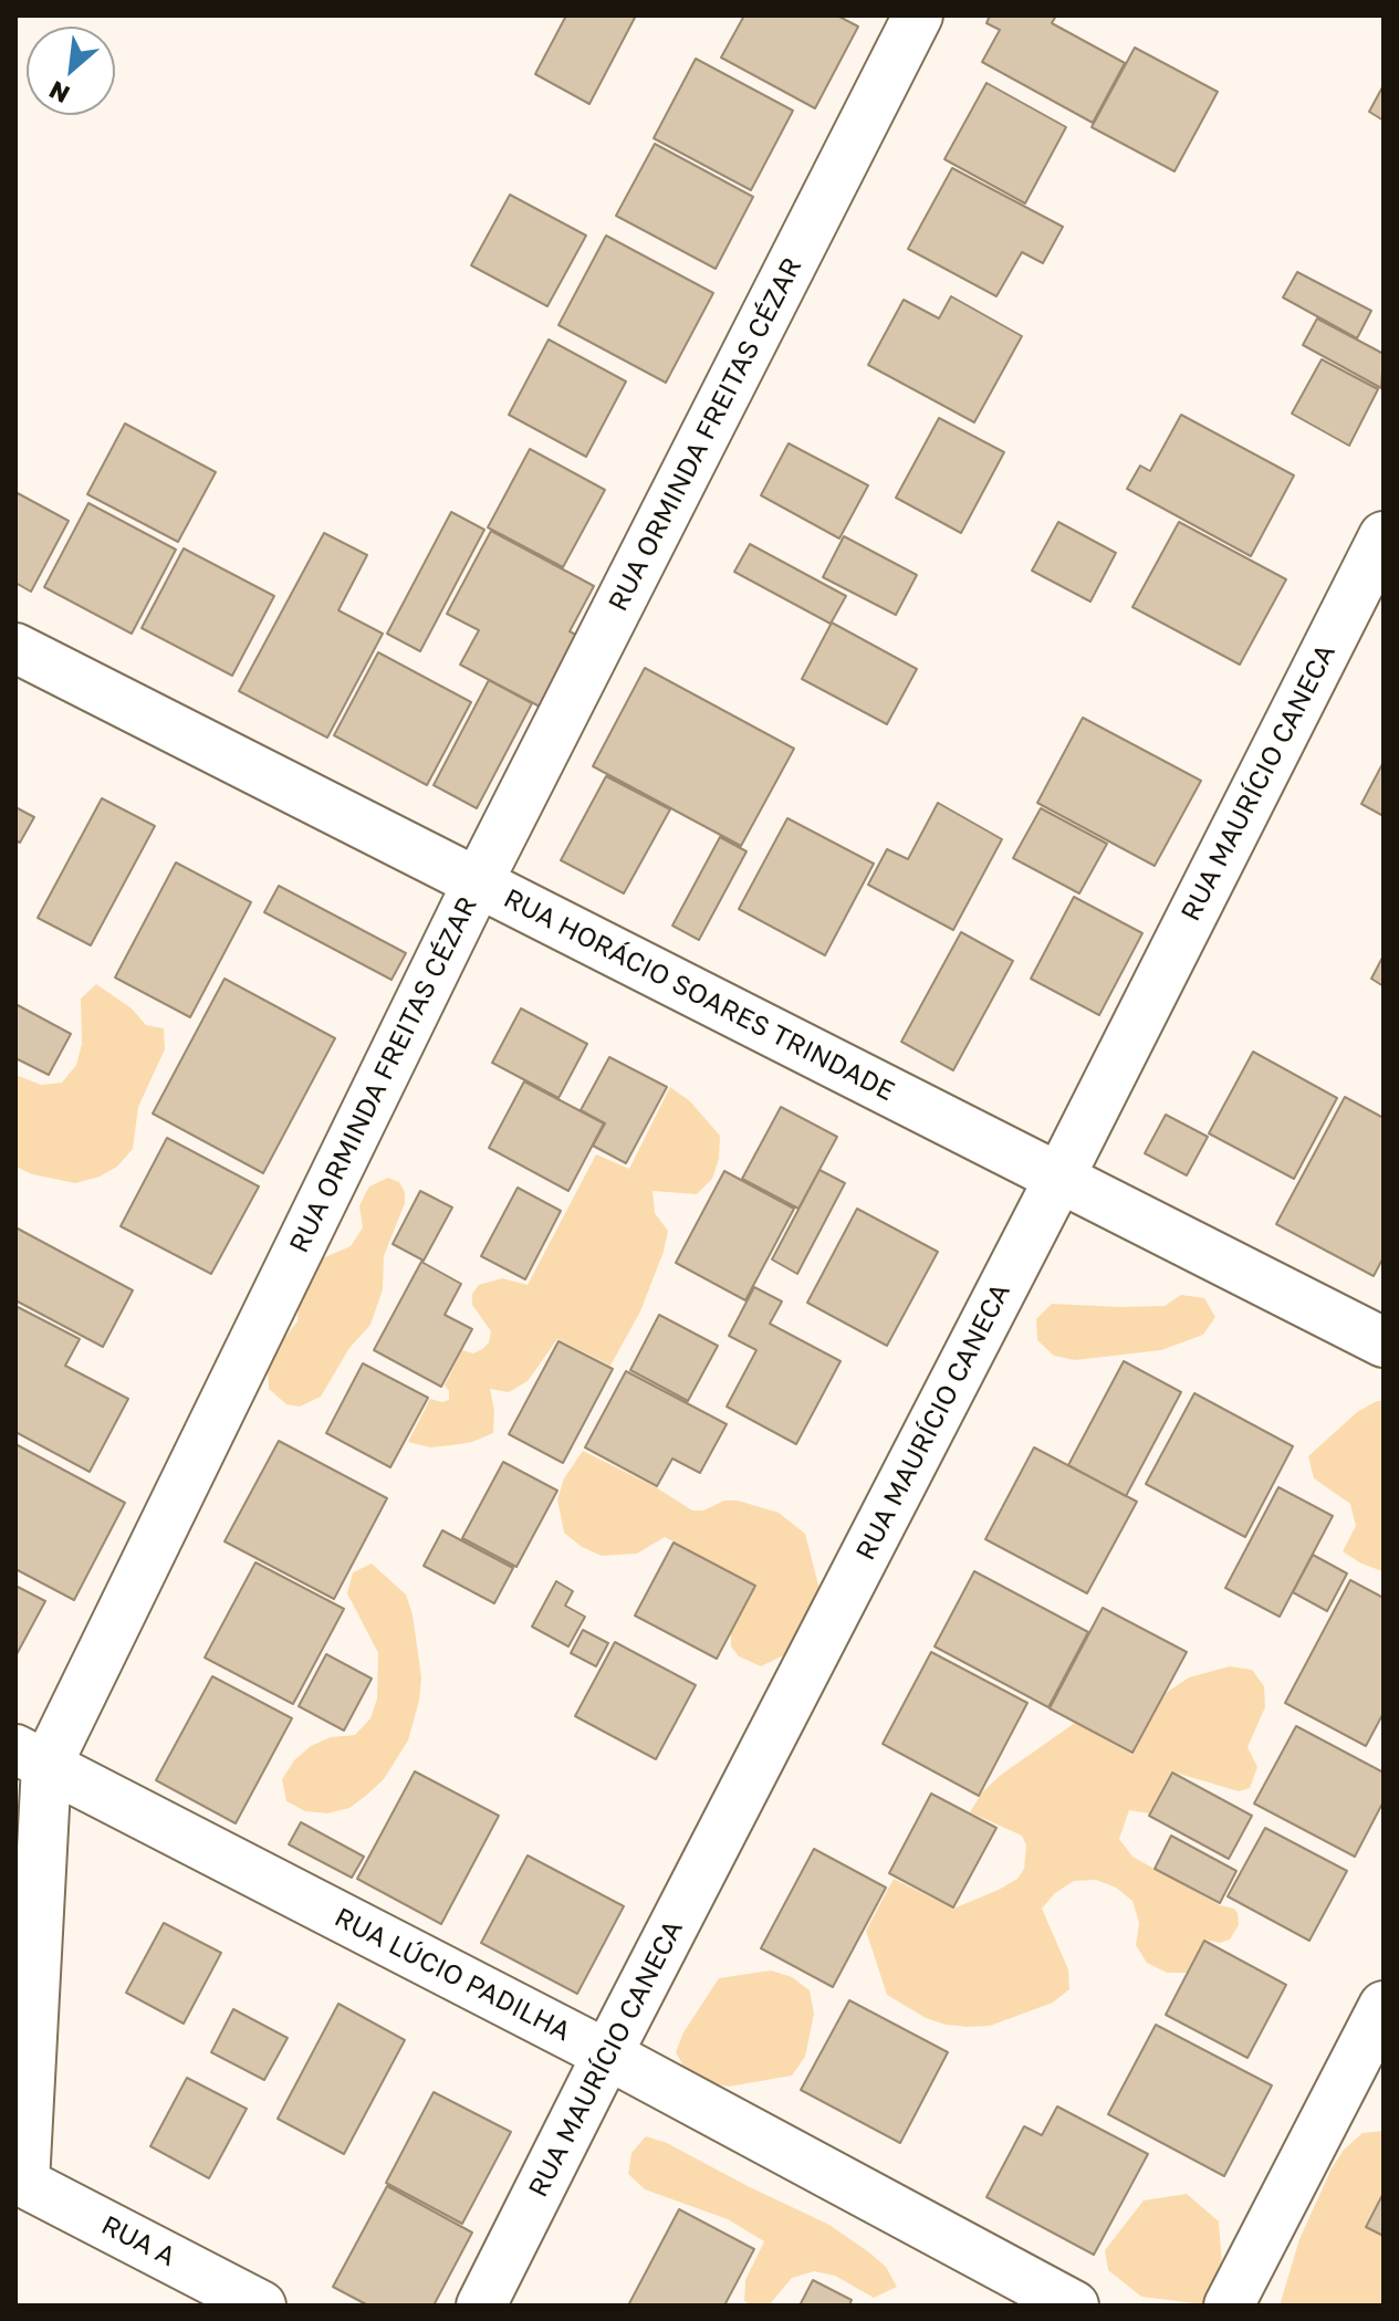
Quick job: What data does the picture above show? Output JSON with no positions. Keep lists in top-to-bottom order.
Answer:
{
  "streets": {
    "street": [
      "RUA ORMINDA FREITAS CÉZAR",
      "RUA MAURÍCIO CANECA",
      "RUA HORÁCIO SOARES TRINDADE",
      "RUA LÚCIO PADILHA",
      "RUA A"
    ]
  },
  "crossings": [
    ["RUA ORMINDA FREITAS CÉZAR", "RUA HORÁCIO SOARES TRINDADE"],
    ["RUA ORMINDA FREITAS CÉZAR", "RUA LÚCIO PADILHA"],
    ["RUA ORMINDA FREITAS CÉZAR", "RUA A"],
    ["RUA MAURÍCIO CANECA", "RUA HORÁCIO SOARES TRINDADE"],
    ["RUA MAURÍCIO CANECA", "RUA LÚCIO PADILHA"]
  ],
  "north": "bottom left"
}
